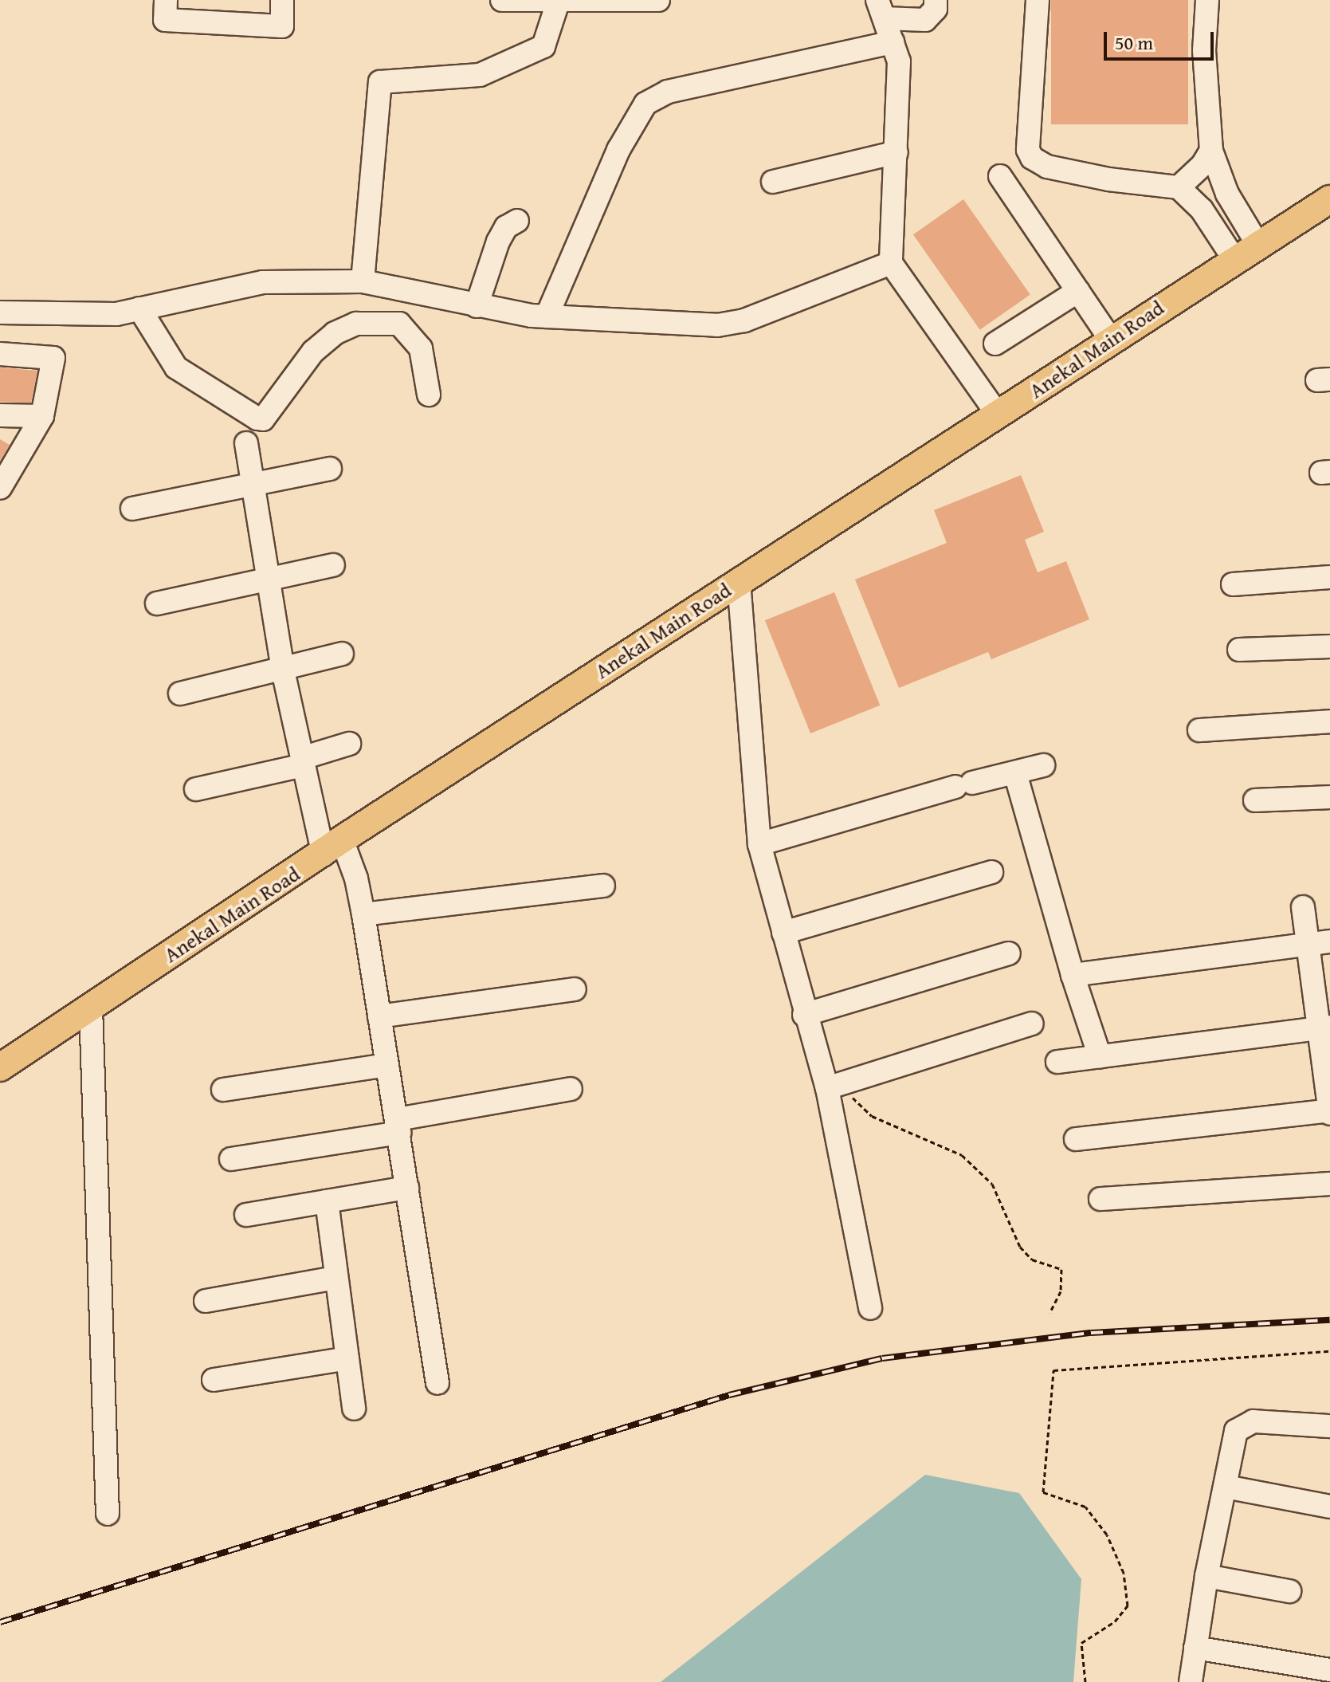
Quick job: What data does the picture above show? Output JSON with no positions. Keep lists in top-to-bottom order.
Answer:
{
  "streets": {
    "main road": ["Anekal Main Road"]
  },
  "scale_bar": "50 m"
}
